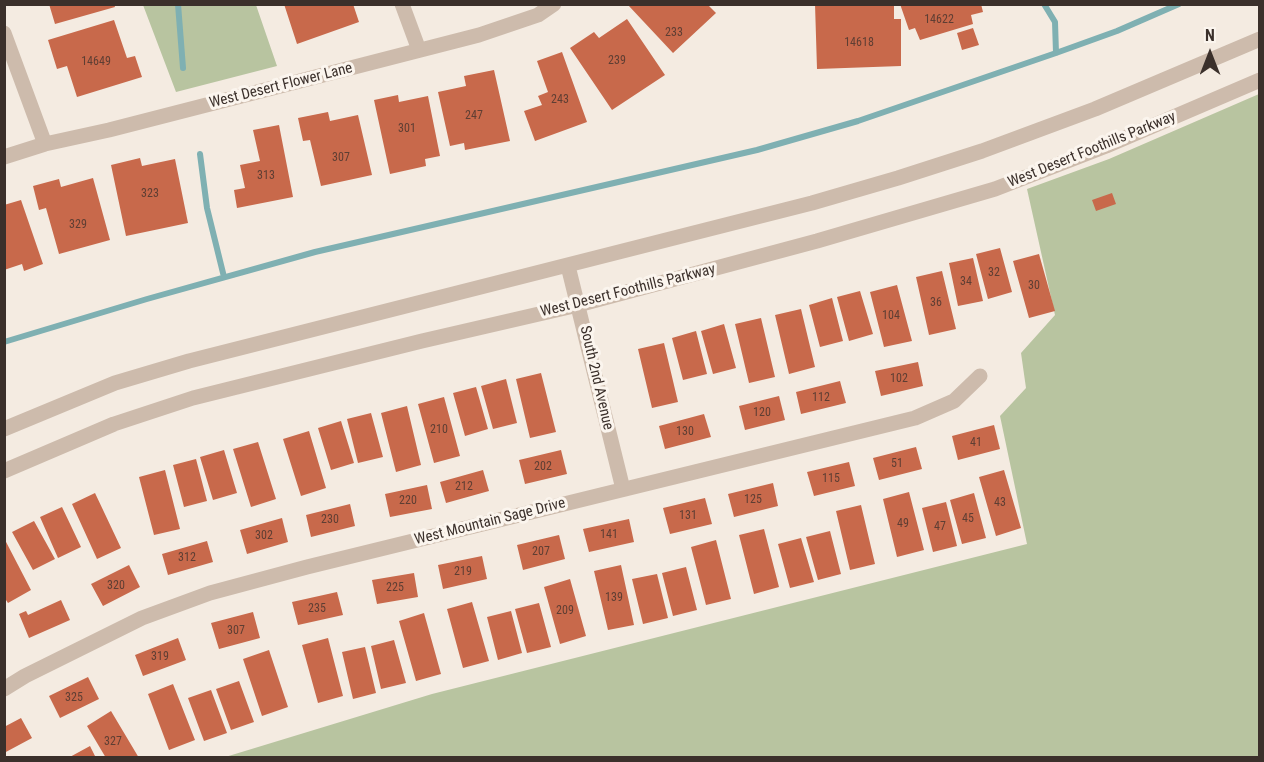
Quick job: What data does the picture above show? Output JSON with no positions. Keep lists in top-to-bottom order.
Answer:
{
  "streets": {
    "street": [
      "West Desert Flower Lane",
      "West Desert Foothills Parkway",
      "South 2nd Avenue",
      "West Mountain Sage Drive"
    ]
  },
  "crossings": [
    ["West Desert Foothills Parkway", "South 2nd Avenue"],
    ["South 2nd Avenue", "West Mountain Sage Drive"]
  ],
  "house_numbers": [
    "14622",
    "233",
    "14618",
    "239",
    "14649",
    "243",
    "247",
    "301",
    "307",
    "313",
    "323",
    "329",
    "32",
    "34",
    "30",
    "36",
    "104",
    "102",
    "112",
    "120",
    "210",
    "130",
    "41",
    "51",
    "202",
    "115",
    "212",
    "125",
    "220",
    "43",
    "131",
    "45",
    "230",
    "49",
    "47",
    "141",
    "302",
    "207",
    "312",
    "219",
    "320",
    "225",
    "139",
    "235",
    "209",
    "307",
    "319",
    "325",
    "327"
  ],
  "north": "top"
}
